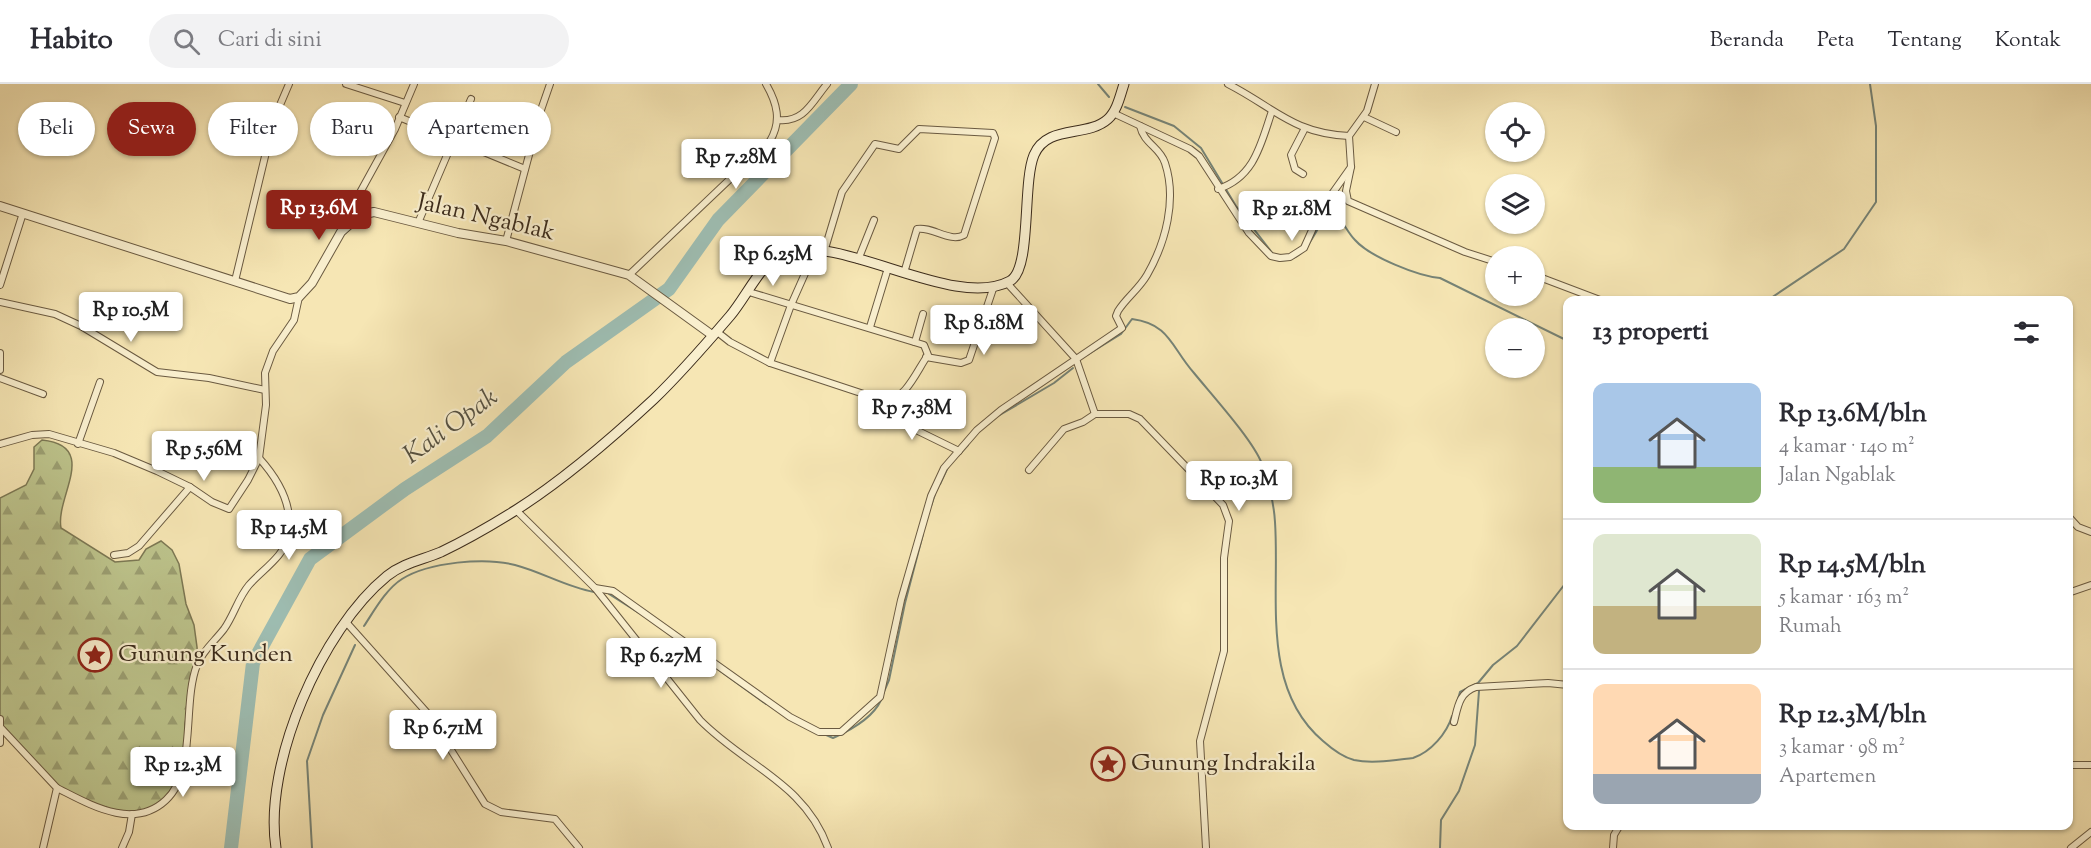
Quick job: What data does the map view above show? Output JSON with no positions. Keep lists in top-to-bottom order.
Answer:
{
  "streets": {
    "street": ["Jalan Ngablak"]
  },
  "water": ["Kali Opak"],
  "places": {
    "place": ["Gunung Kunden", "Gunung Indrakila"]
  },
  "page": {
    "header": "Habito",
    "search": "Cari di sini",
    "nav": [
      "Beranda",
      "Peta",
      "Tentang",
      "Kontak"
    ],
    "map_buttons": ["+", "−"],
    "chip": [
      "Beli",
      "Sewa",
      "Filter",
      "Baru",
      "Apartemen"
    ],
    "price": [
      "Rp 7.28M",
      "Rp 13.6M",
      "Rp 21.8M",
      "Rp 6.25M",
      "Rp 10.5M",
      "Rp 8.18M",
      "Rp 7.38M",
      "Rp 5.56M",
      "Rp 10.3M",
      "Rp 14.5M",
      "Rp 6.27M",
      "Rp 6.71M",
      "Rp 12.3M"
    ],
    "heading": "13 properti",
    "list": [
      {
        "name": "Rp 13.6M/bln",
        "note": "4 kamar · 140 m² · Jalan Ngablak"
      },
      {
        "name": "Rp 14.5M/bln",
        "note": "5 kamar · 163 m² · Rumah"
      },
      {
        "name": "Rp 12.3M/bln",
        "note": "3 kamar · 98 m² · Apartemen"
      }
    ]
  }
}
